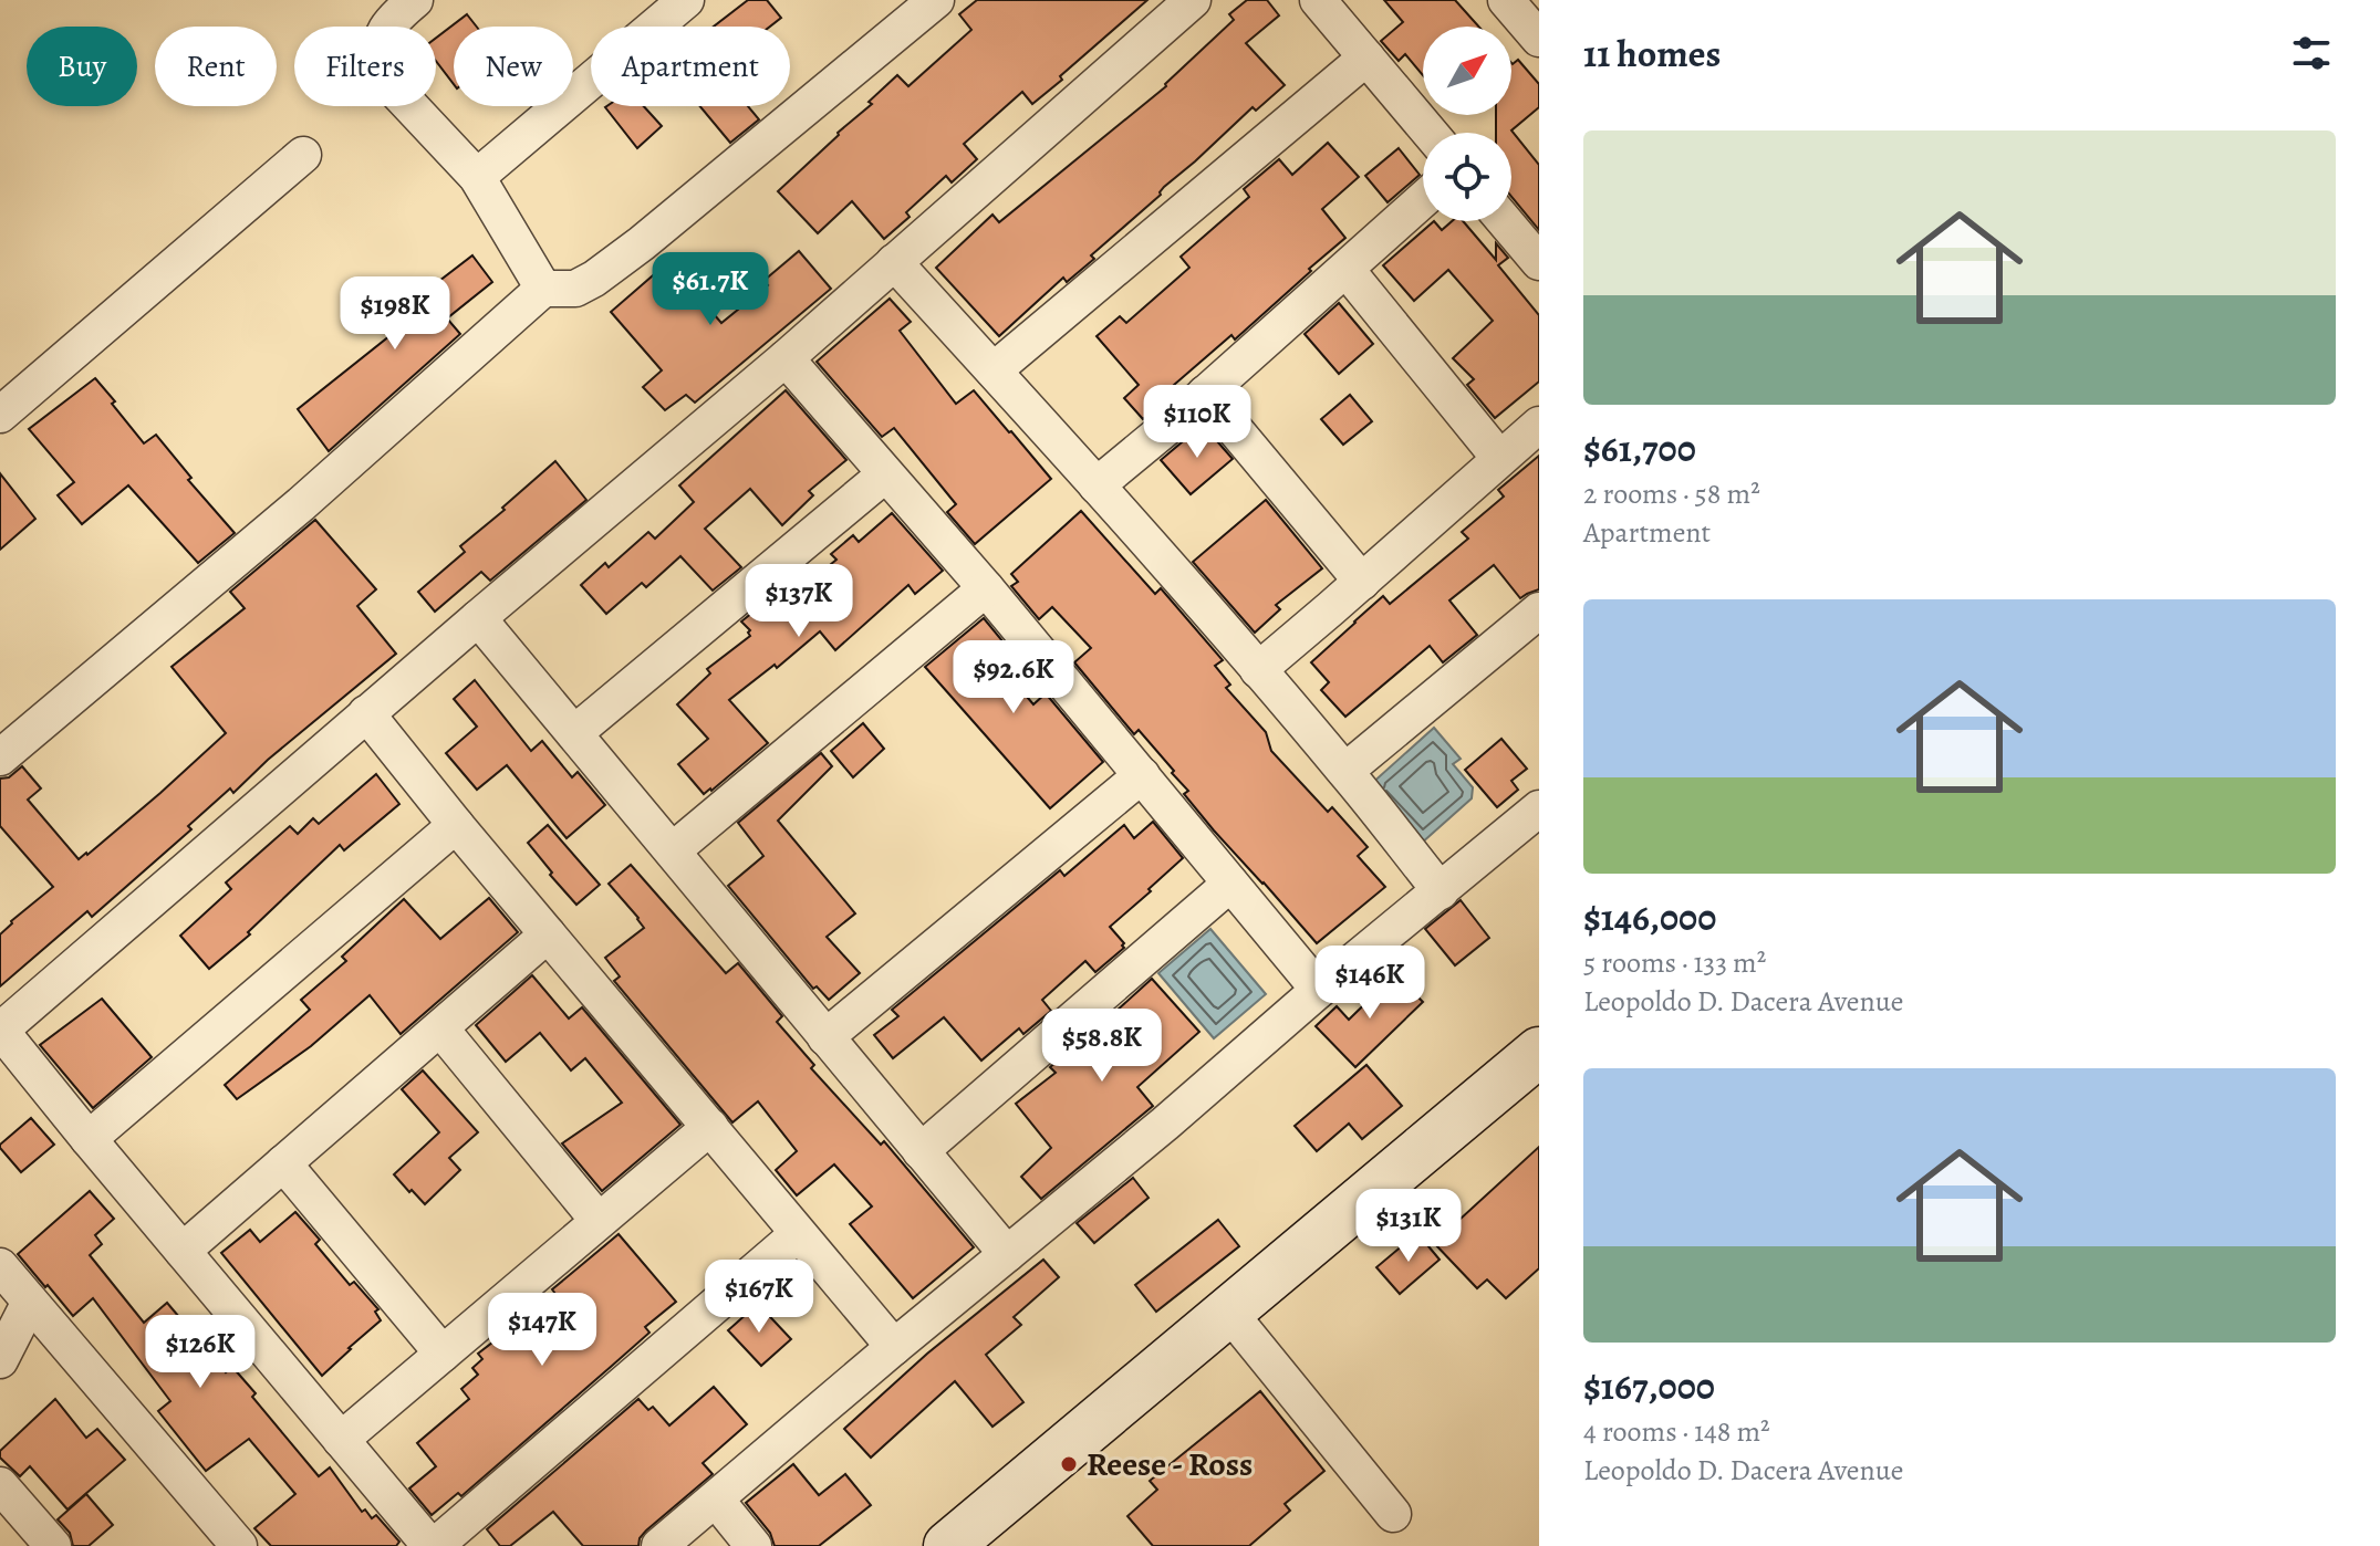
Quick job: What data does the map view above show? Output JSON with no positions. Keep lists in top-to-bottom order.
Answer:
{
  "places": ["Reese - Ross"],
  "north": "top right",
  "page": {
    "heading": "11 homes",
    "chip": [
      "Buy",
      "Rent",
      "Filters",
      "New",
      "Apartment"
    ],
    "list": [
      {
        "name": "$61,700",
        "note": "2 rooms · 58 m² · Apartment"
      },
      {
        "name": "$146,000",
        "note": "5 rooms · 133 m² · Leopoldo D. Dacera Avenue"
      },
      {
        "name": "$167,000",
        "note": "4 rooms · 148 m² · Leopoldo D. Dacera Avenue"
      }
    ],
    "price": [
      "$61.7K",
      "$198K",
      "$110K",
      "$137K",
      "$92.6K",
      "$146K",
      "$58.8K",
      "$131K",
      "$167K",
      "$147K",
      "$126K"
    ]
  }
}
